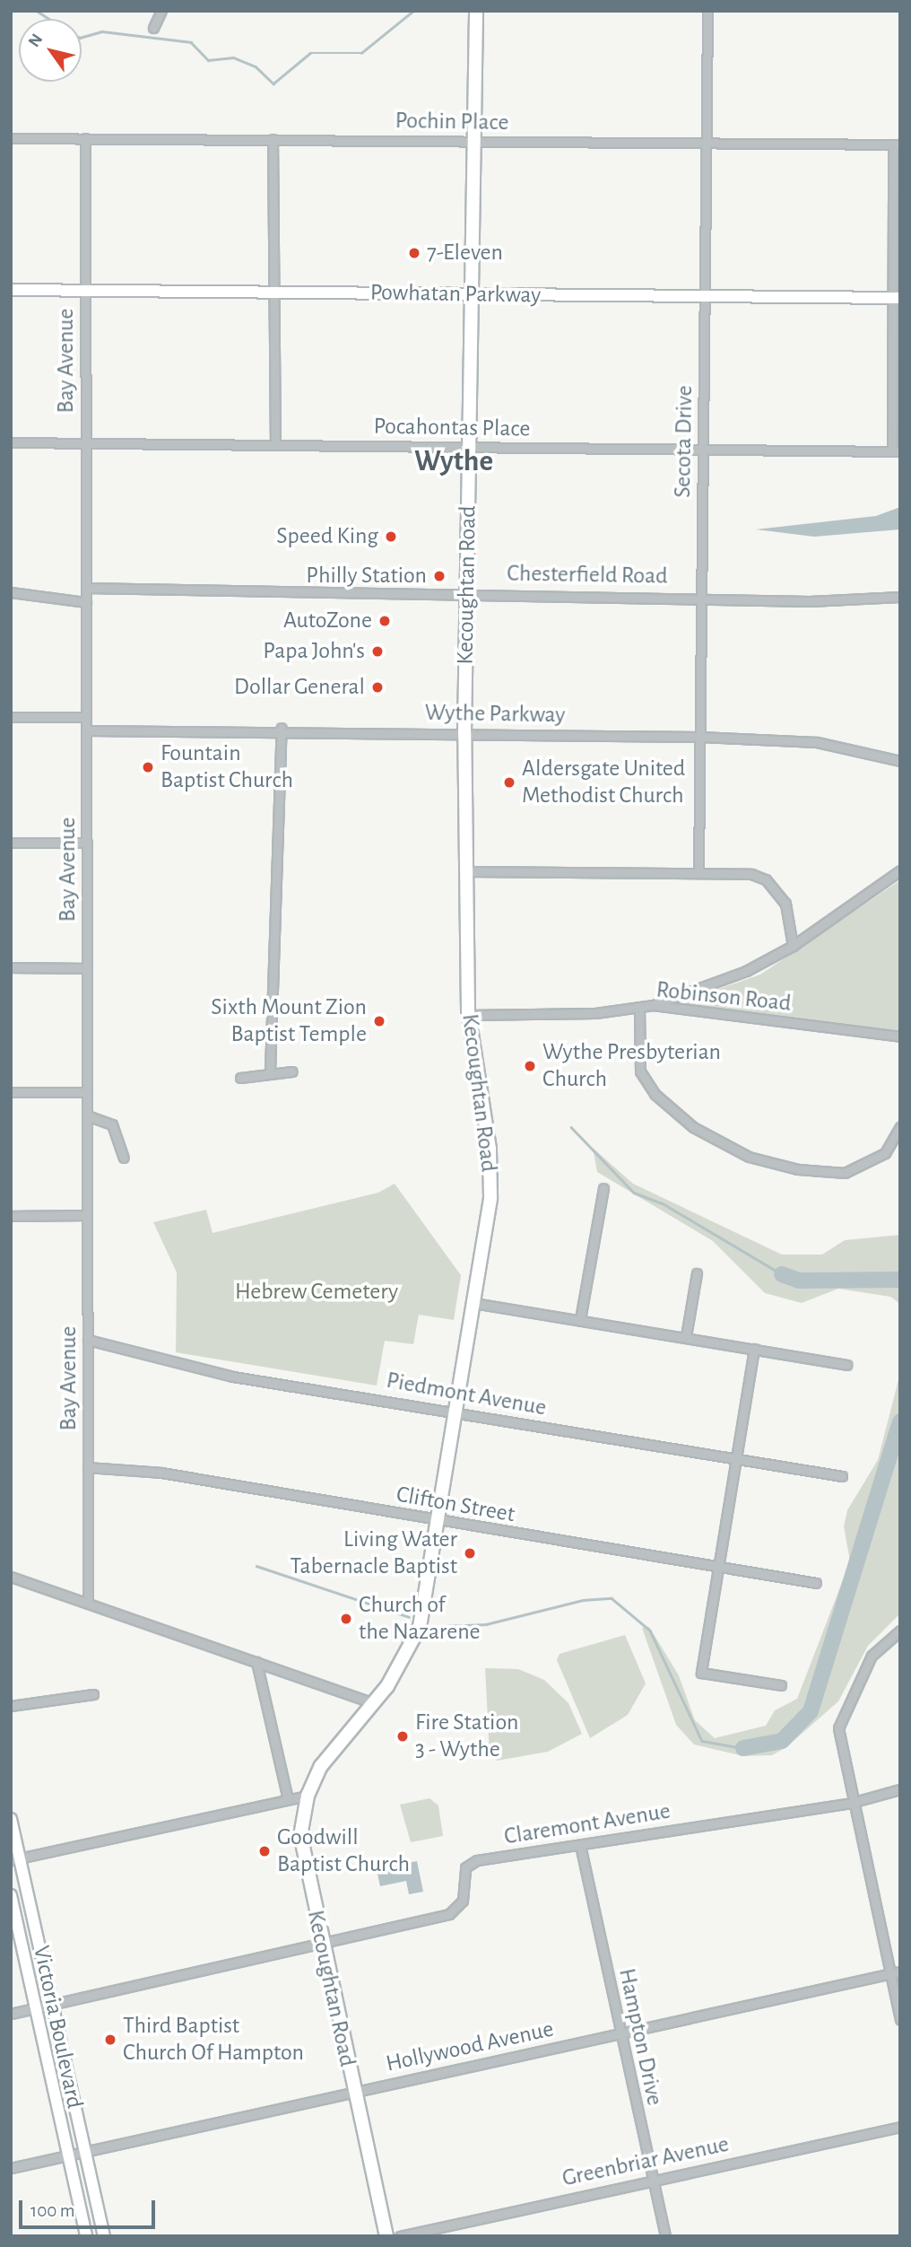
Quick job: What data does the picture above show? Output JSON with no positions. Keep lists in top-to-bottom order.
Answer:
{
  "streets": {
    "main road": ["Powhatan Parkway", "Kecoughtan Road", "Victoria Boulevard"],
    "street": [
      "Pochin Place",
      "Bay Avenue",
      "Pocahontas Place",
      "Secota Drive",
      "Chesterfield Road",
      "Wythe Parkway",
      "Robinson Road",
      "Piedmont Avenue",
      "Clifton Street",
      "Claremont Avenue",
      "Hampton Drive",
      "Hollywood Avenue",
      "Greenbriar Avenue"
    ]
  },
  "crossings": [
    ["Pochin Place", "Bay Avenue"],
    ["Pochin Place", "Secota Drive"],
    ["Pochin Place", "Kecoughtan Road"],
    ["Powhatan Parkway", "Bay Avenue"],
    ["Powhatan Parkway", "Secota Drive"],
    ["Powhatan Parkway", "Kecoughtan Road"],
    ["Bay Avenue", "Pocahontas Place"],
    ["Bay Avenue", "Chesterfield Road"],
    ["Bay Avenue", "Wythe Parkway"],
    ["Bay Avenue", "Piedmont Avenue"],
    ["Bay Avenue", "Clifton Street"],
    ["Pocahontas Place", "Secota Drive"],
    ["Pocahontas Place", "Kecoughtan Road"],
    ["Secota Drive", "Chesterfield Road"],
    ["Secota Drive", "Wythe Parkway"],
    ["Chesterfield Road", "Kecoughtan Road"],
    ["Kecoughtan Road", "Wythe Parkway"],
    ["Kecoughtan Road", "Robinson Road"],
    ["Kecoughtan Road", "Piedmont Avenue"],
    ["Kecoughtan Road", "Clifton Street"],
    ["Kecoughtan Road", "Claremont Avenue"],
    ["Kecoughtan Road", "Hollywood Avenue"],
    ["Claremont Avenue", "Victoria Boulevard"],
    ["Claremont Avenue", "Hampton Drive"],
    ["Victoria Boulevard", "Hollywood Avenue"],
    ["Hampton Drive", "Hollywood Avenue"],
    ["Hampton Drive", "Greenbriar Avenue"]
  ],
  "districts": ["Wythe"],
  "parks": ["Hebrew Cemetery"],
  "places": [
    "7-Eleven",
    "Speed King",
    "Philly Station",
    "AutoZone",
    "Papa John's",
    "Dollar General",
    "Fountain Baptist Church",
    "Aldersgate United Methodist Church",
    "Sixth Mount Zion Baptist Temple",
    "Wythe Presbyterian Church",
    "Living Water Tabernacle Baptist",
    "Church of the Nazarene",
    "Fire Station 3 - Wythe",
    "Goodwill Baptist Church",
    "Third Baptist Church Of Hampton"
  ],
  "scale_bar": "100 m",
  "north": "top left"
}
